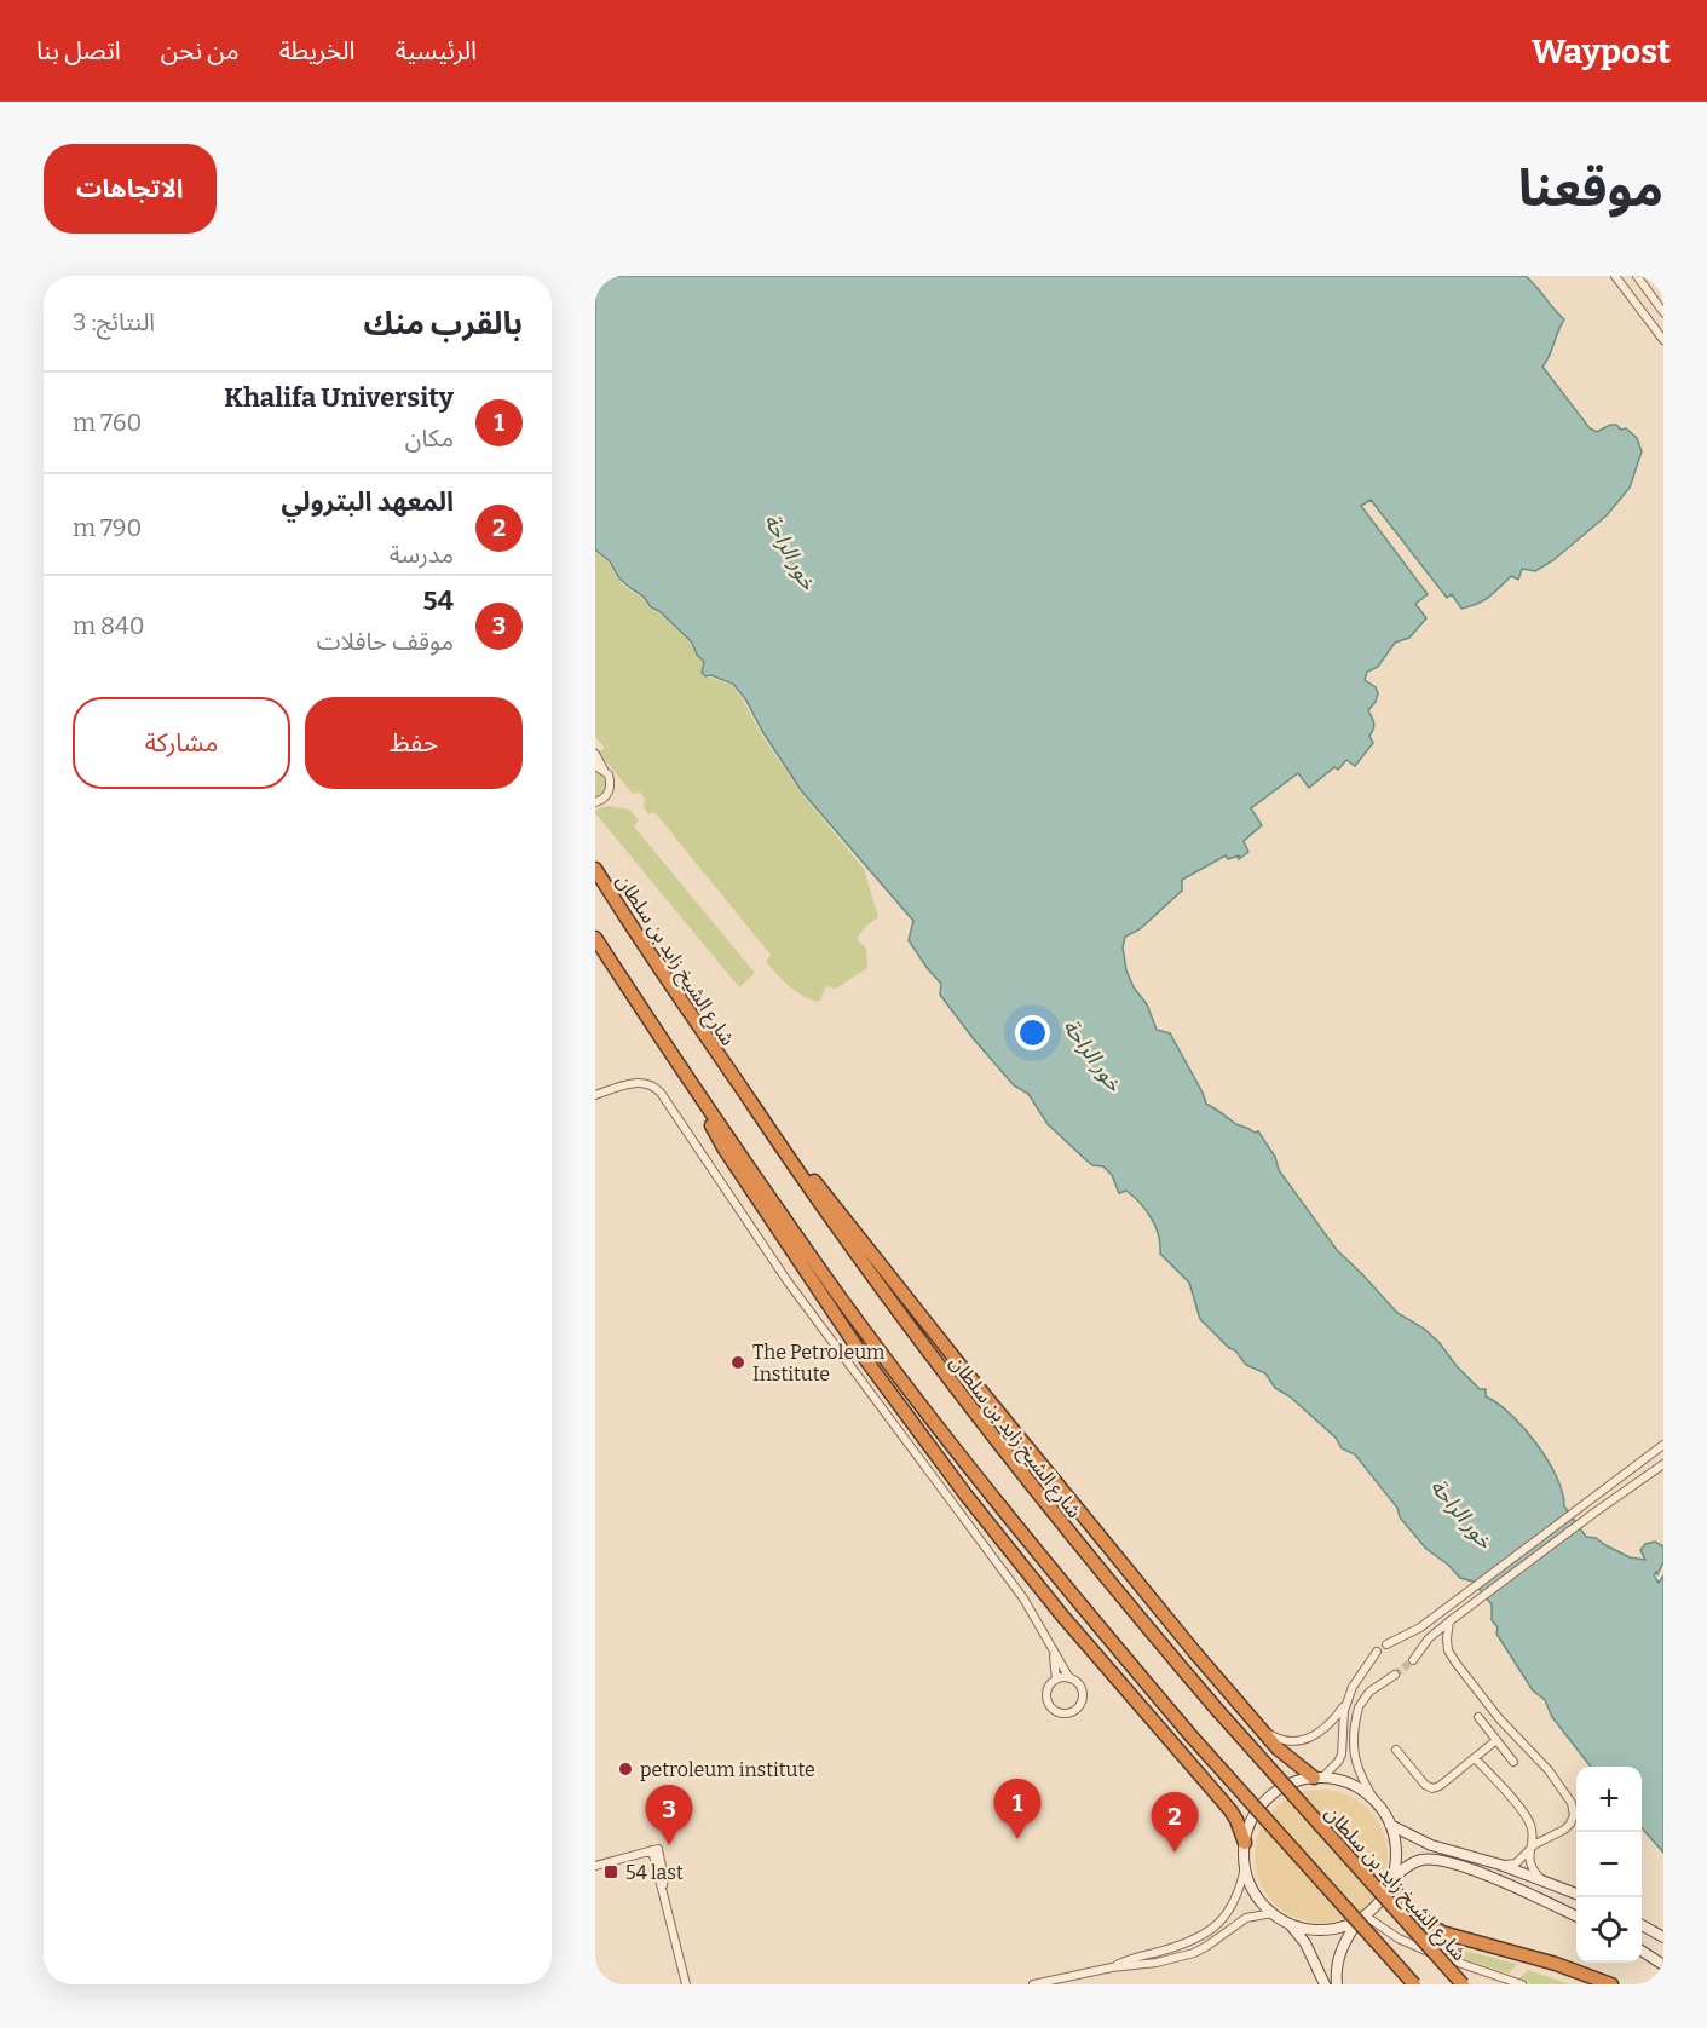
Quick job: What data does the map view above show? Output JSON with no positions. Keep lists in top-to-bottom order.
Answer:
{
  "streets": {
    "highway": ["شارع الشيخ زايد بن سلطان"]
  },
  "water": ["خور الراحة"],
  "places": {
    "other": ["The Petroleum Institute", "petroleum institute"],
    "transit": ["54 last"]
  },
  "page": {
    "header": "Waypost",
    "nav": [
      "الرئيسية",
      "الخريطة",
      "من نحن",
      "اتصل بنا"
    ],
    "title": "موقعنا",
    "buttons": [
      "الاتجاهات",
      ["حفظ", "مشاركة"]
    ],
    "heading": ["بالقرب منك", "النتائج: 3"],
    "list": [
      {
        "mark": "1",
        "name": "Khalifa University",
        "note": "مكان",
        "value": "760 m"
      },
      {
        "mark": "2",
        "name": "المعهد البترولي",
        "note": "مدرسة",
        "value": "790 m"
      },
      {
        "mark": "3",
        "name": "54",
        "note": "موقف حافلات",
        "value": "840 m"
      }
    ],
    "map_buttons": ["+", "−"],
    "pins": ["1", "3", "2"]
  }
}
